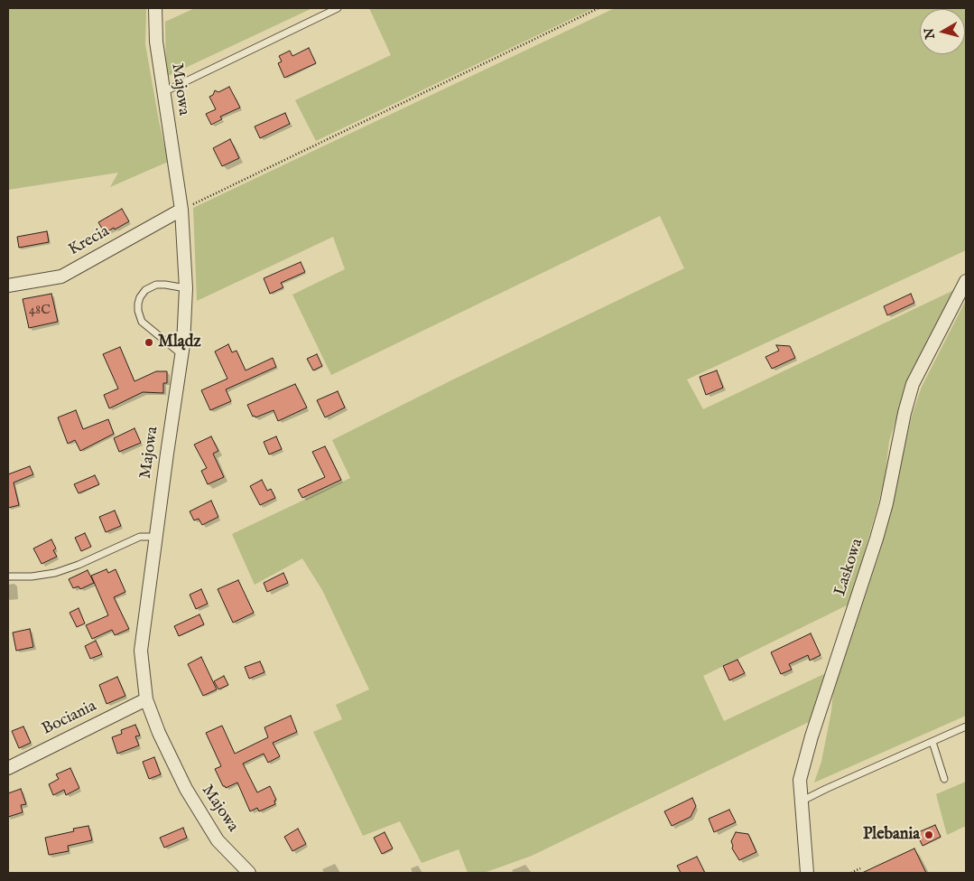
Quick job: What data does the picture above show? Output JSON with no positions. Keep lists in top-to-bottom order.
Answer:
{
  "streets": {
    "street": [
      "Majowa",
      "Krecia",
      "Laskowa",
      "Bociania"
    ]
  },
  "crossings": [
    ["Majowa", "Krecia"],
    ["Majowa", "Bociania"]
  ],
  "places": ["Mlądz", "Plebania"],
  "house_numbers": ["48C"],
  "north": "left"
}
